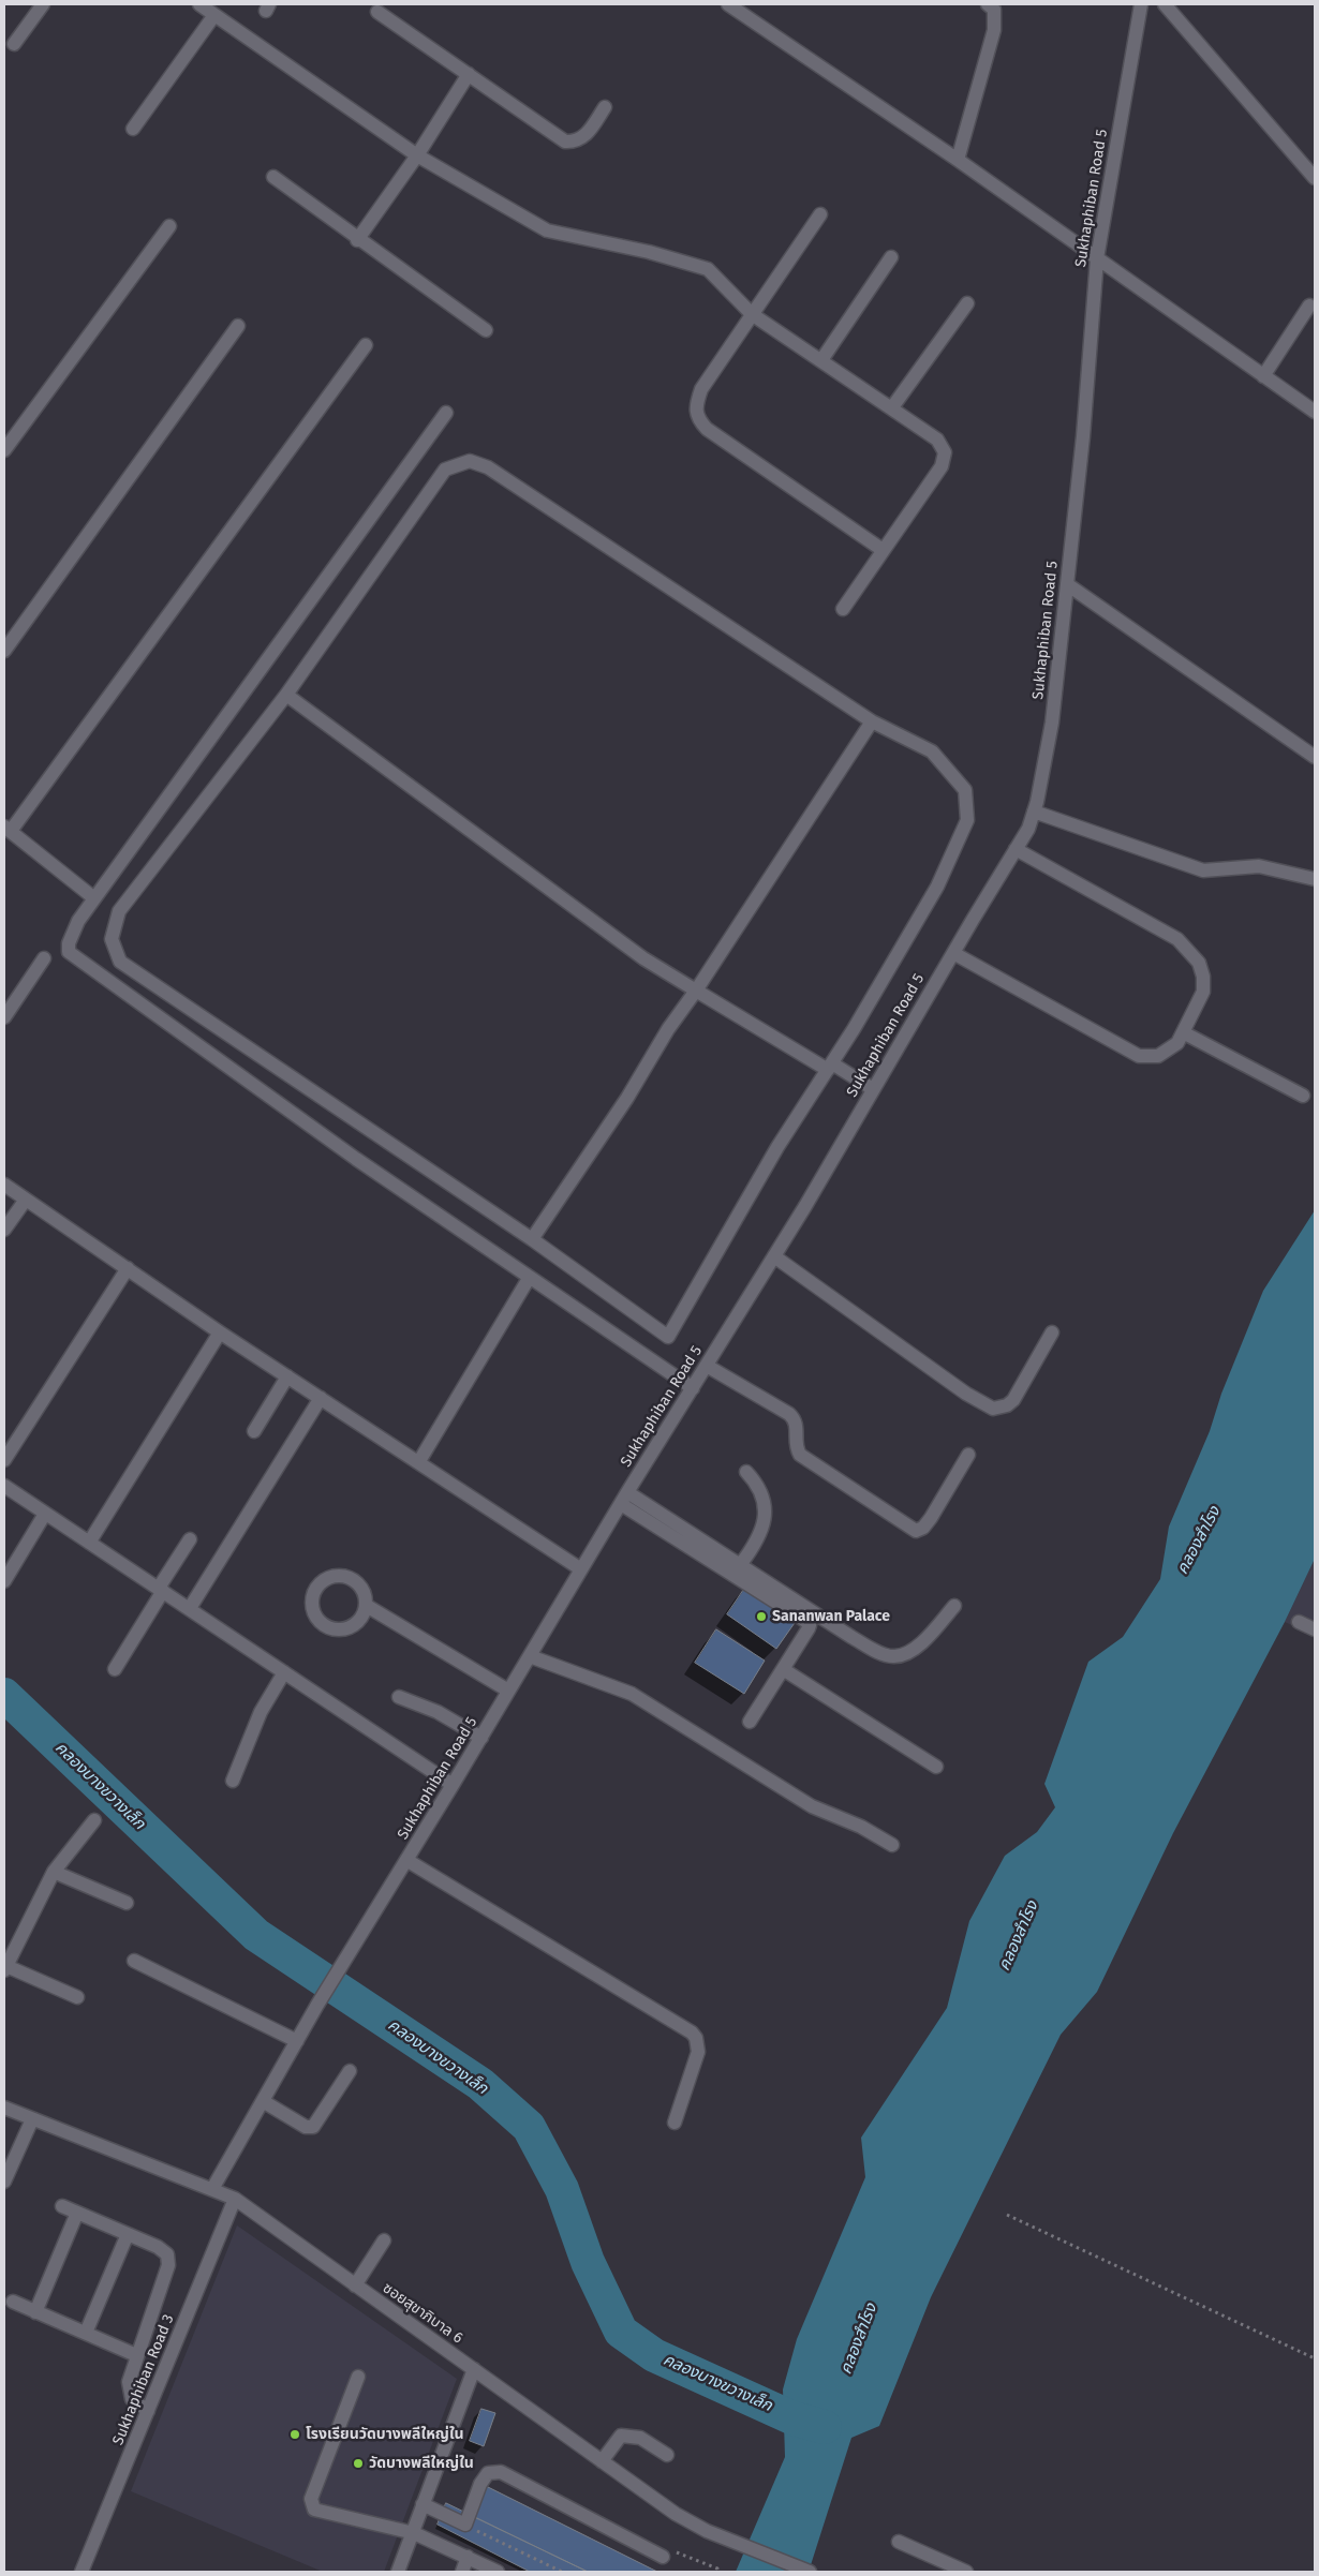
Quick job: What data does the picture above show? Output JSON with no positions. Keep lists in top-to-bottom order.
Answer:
{
  "streets": {
    "street": ["Sukhaphiban Road 5", "ซอยสุขาภิบาล 6", "Sukhaphiban Road 3"]
  },
  "crossings": [
    ["Sukhaphiban Road 5", "ซอยสุขาภิบาล 6"],
    ["ซอยสุขาภิบาล 6", "Sukhaphiban Road 3"]
  ],
  "water": ["คลองสำโรง", "คลองบางขวางเล็ก"],
  "places": ["Sananwan Palace", "โรงเรียนวัดบางพลีใหญ่ใน", "วัดบางพลีใหญ่ใน"]
}
